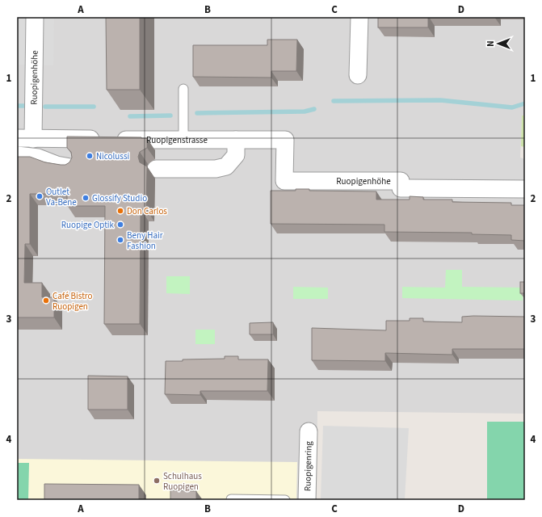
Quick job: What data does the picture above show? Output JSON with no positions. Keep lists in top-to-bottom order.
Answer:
{
  "streets": {
    "street": ["Ruopigenhöhe", "Ruopigenstrasse", "Ruopigenring"]
  },
  "crossings": [
    ["Ruopigenhöhe", "Ruopigenstrasse"]
  ],
  "places": [
    "Nicolussi",
    "Outlet Va-Bene",
    "Glossify Studio",
    "Don Carlos",
    "Ruopige Optik",
    "Beny Hair Fashion",
    "Café Bistro Ruopigen",
    "Schulhaus Ruopigen"
  ],
  "north": "left",
  "grid": {
    "columns": [
      "A",
      "B",
      "C",
      "D"
    ],
    "rows": [
      "1",
      "2",
      "3",
      "4"
    ]
  }
}
